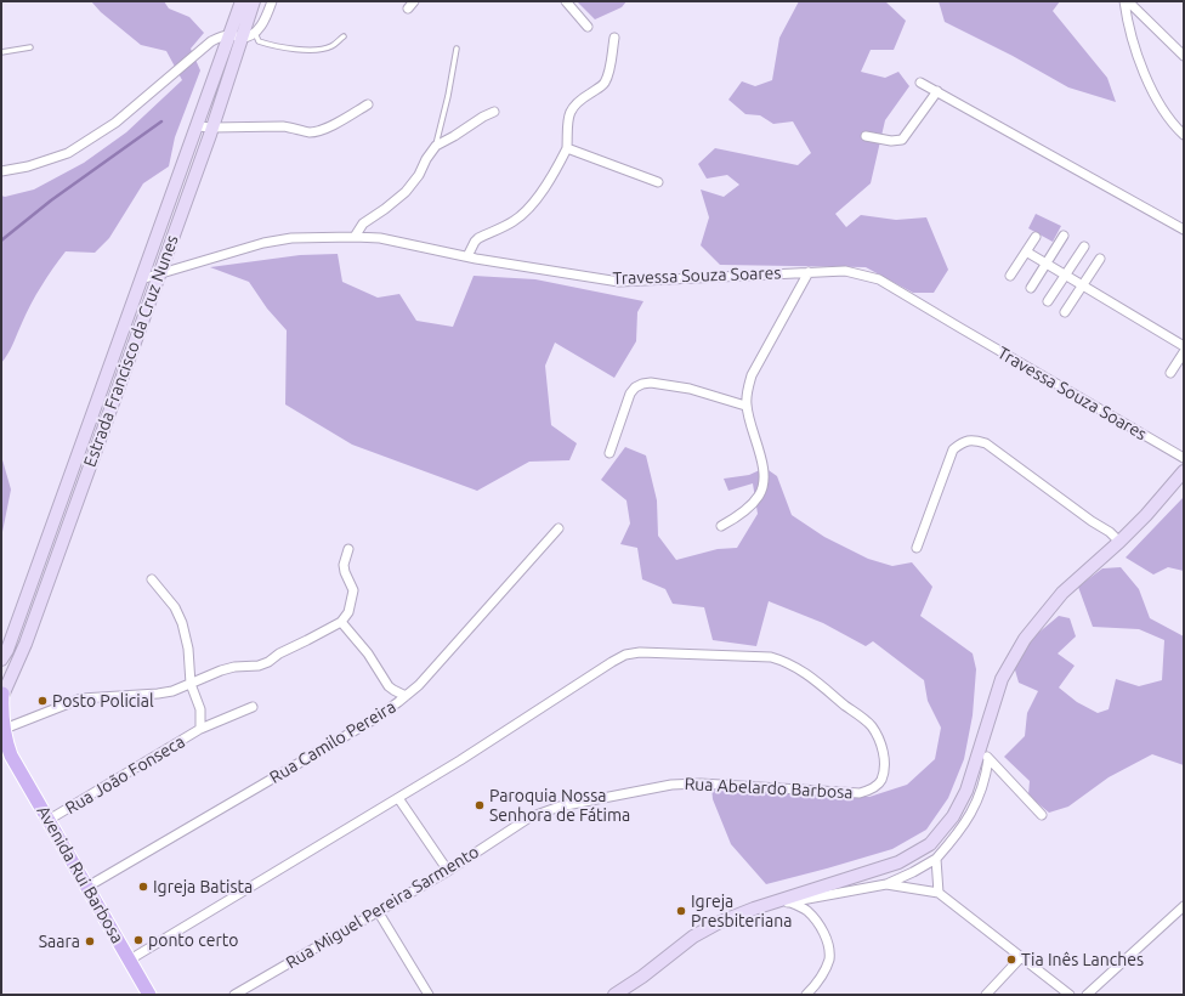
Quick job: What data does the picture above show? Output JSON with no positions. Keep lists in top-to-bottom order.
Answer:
{
  "streets": {
    "main road": ["Estrada Francisco da Cruz Nunes", "Avenida Rui Barbosa"],
    "street": [
      "Travessa Souza Soares",
      "Rua Camilo Pereira",
      "Rua João Fonseca",
      "Rua Abelardo Barbosa",
      "Rua Miguel Pereira Sarmento"
    ]
  },
  "crossings": [
    ["Travessa Souza Soares", "Estrada Francisco da Cruz Nunes"],
    ["Rua Camilo Pereira", "Avenida Rui Barbosa"],
    ["Rua João Fonseca", "Avenida Rui Barbosa"],
    ["Rua Abelardo Barbosa", "Rua Miguel Pereira Sarmento"]
  ],
  "places": [
    "Posto Policial",
    "Paroquia Nossa Senhora de Fátima",
    "Igreja Batista",
    "Igreja Presbiteriana",
    "ponto certo",
    "Saara",
    "Tia Inês Lanches"
  ]
}
